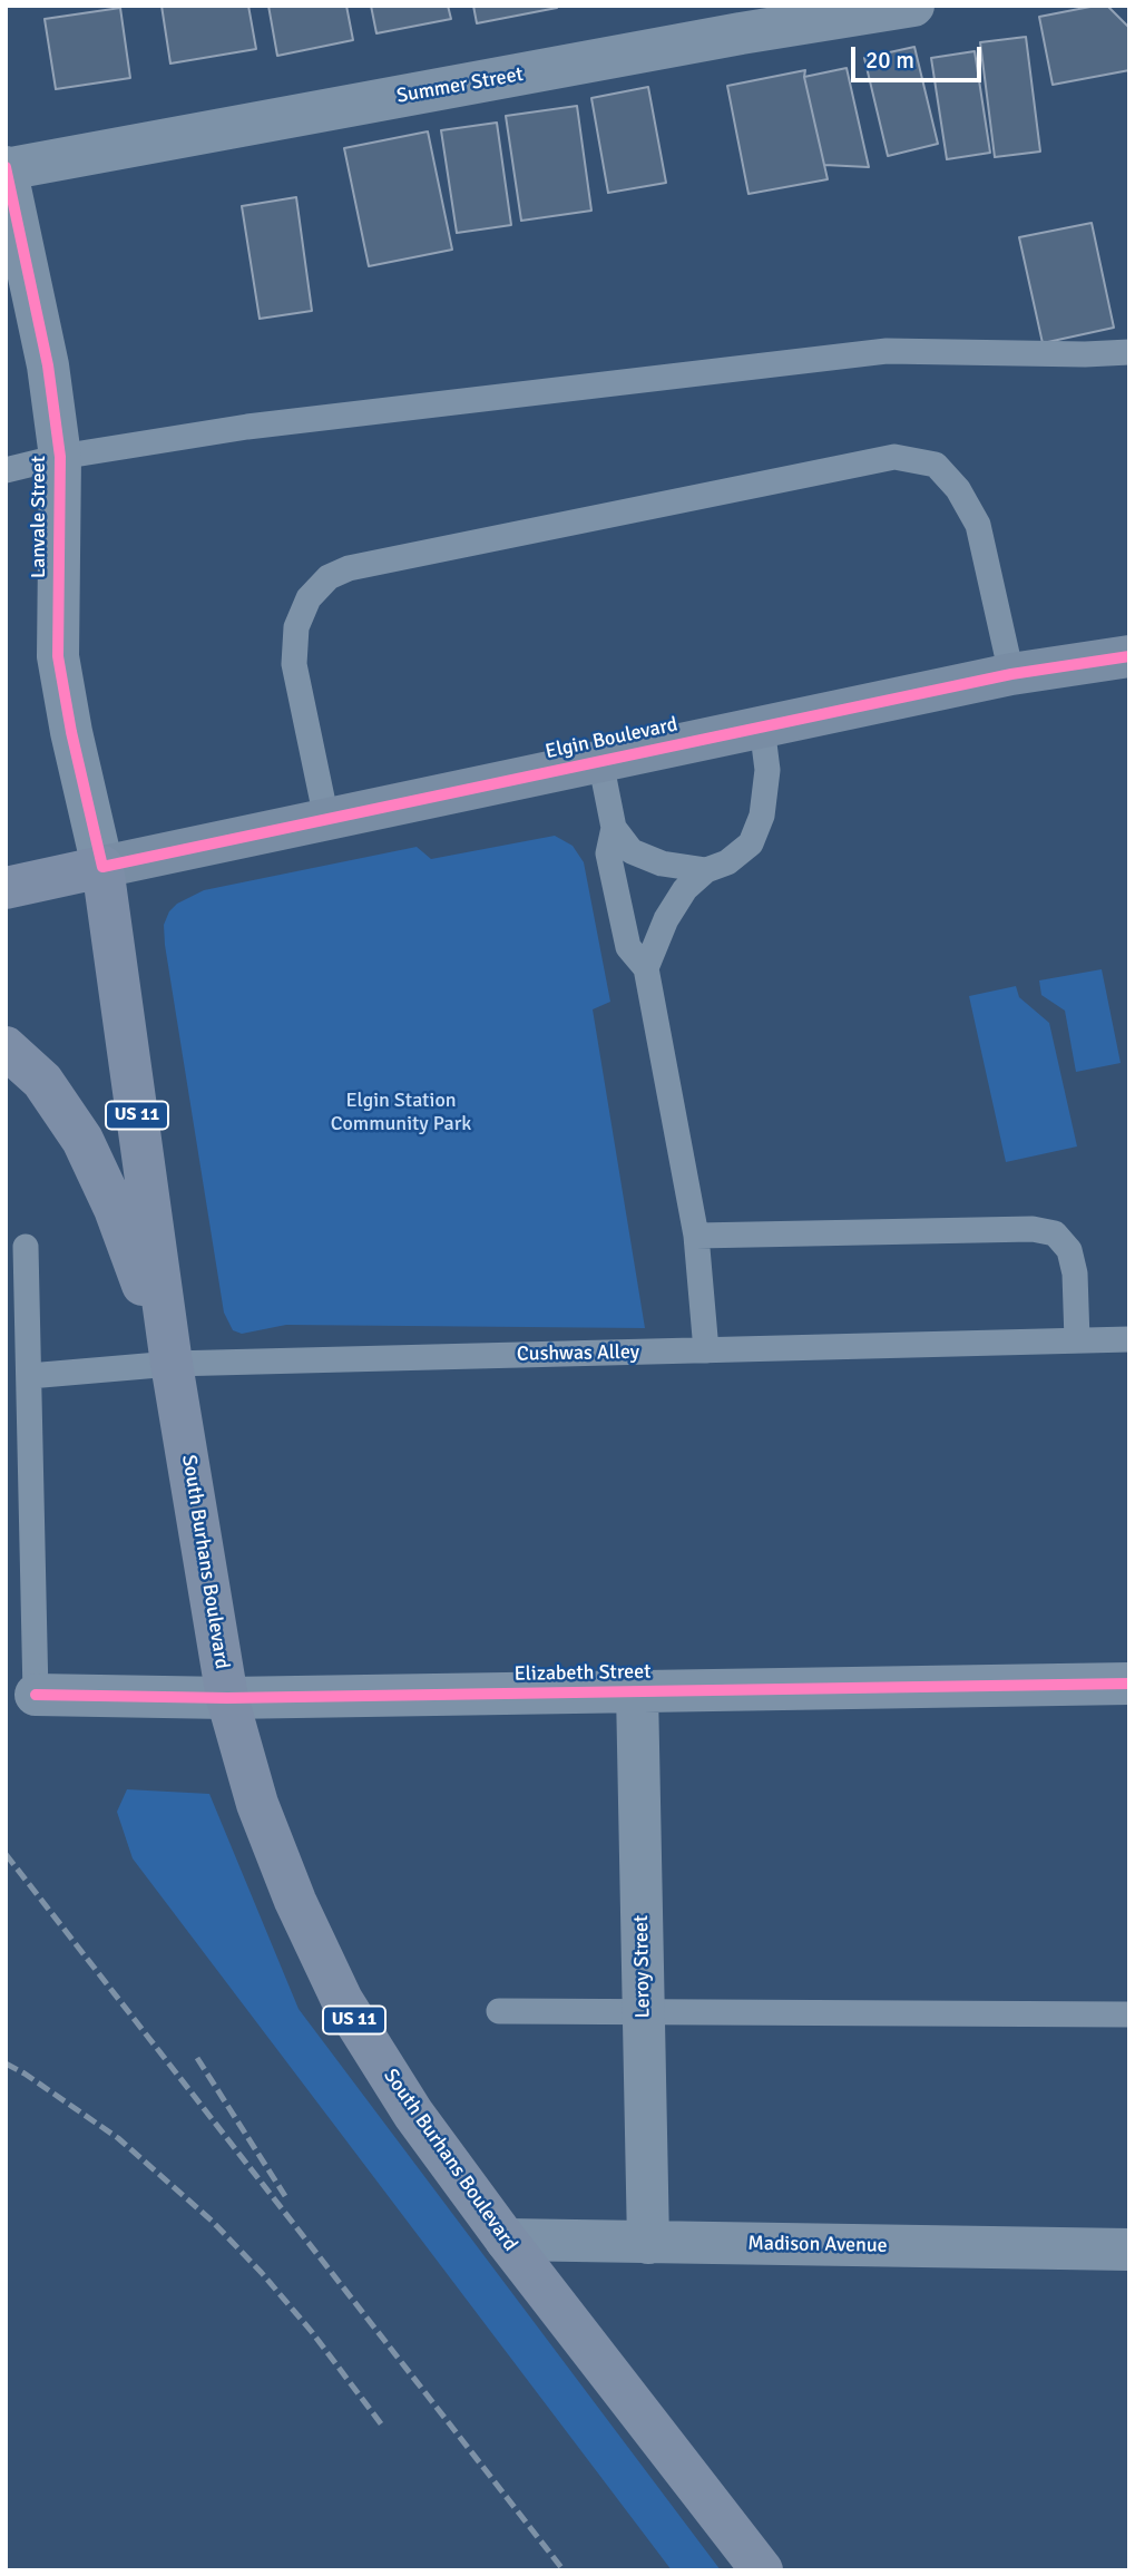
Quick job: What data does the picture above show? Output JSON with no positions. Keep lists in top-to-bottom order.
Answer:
{
  "streets": {
    "main road": ["US 11", "South Burhans Boulevard"],
    "street": [
      "Summer Street",
      "Lanvale Street",
      "Elgin Boulevard",
      "Elizabeth Street",
      "Leroy Street",
      "Madison Avenue"
    ],
    "lane": ["Cushwas Alley"]
  },
  "crossings": [
    ["Summer Street", "Lanvale Street"],
    ["Lanvale Street", "Elgin Boulevard"],
    ["Lanvale Street", "South Burhans Boulevard"],
    ["Elgin Boulevard", "South Burhans Boulevard"],
    ["US 11", "Cushwas Alley"],
    ["US 11", "South Burhans Boulevard"],
    ["Cushwas Alley", "South Burhans Boulevard"],
    ["South Burhans Boulevard", "Elizabeth Street"],
    ["South Burhans Boulevard", "Madison Avenue"],
    ["Elizabeth Street", "Leroy Street"],
    ["Leroy Street", "Madison Avenue"]
  ],
  "parks": ["Elgin Station Community Park"],
  "scale_bar": "20 m"
}
